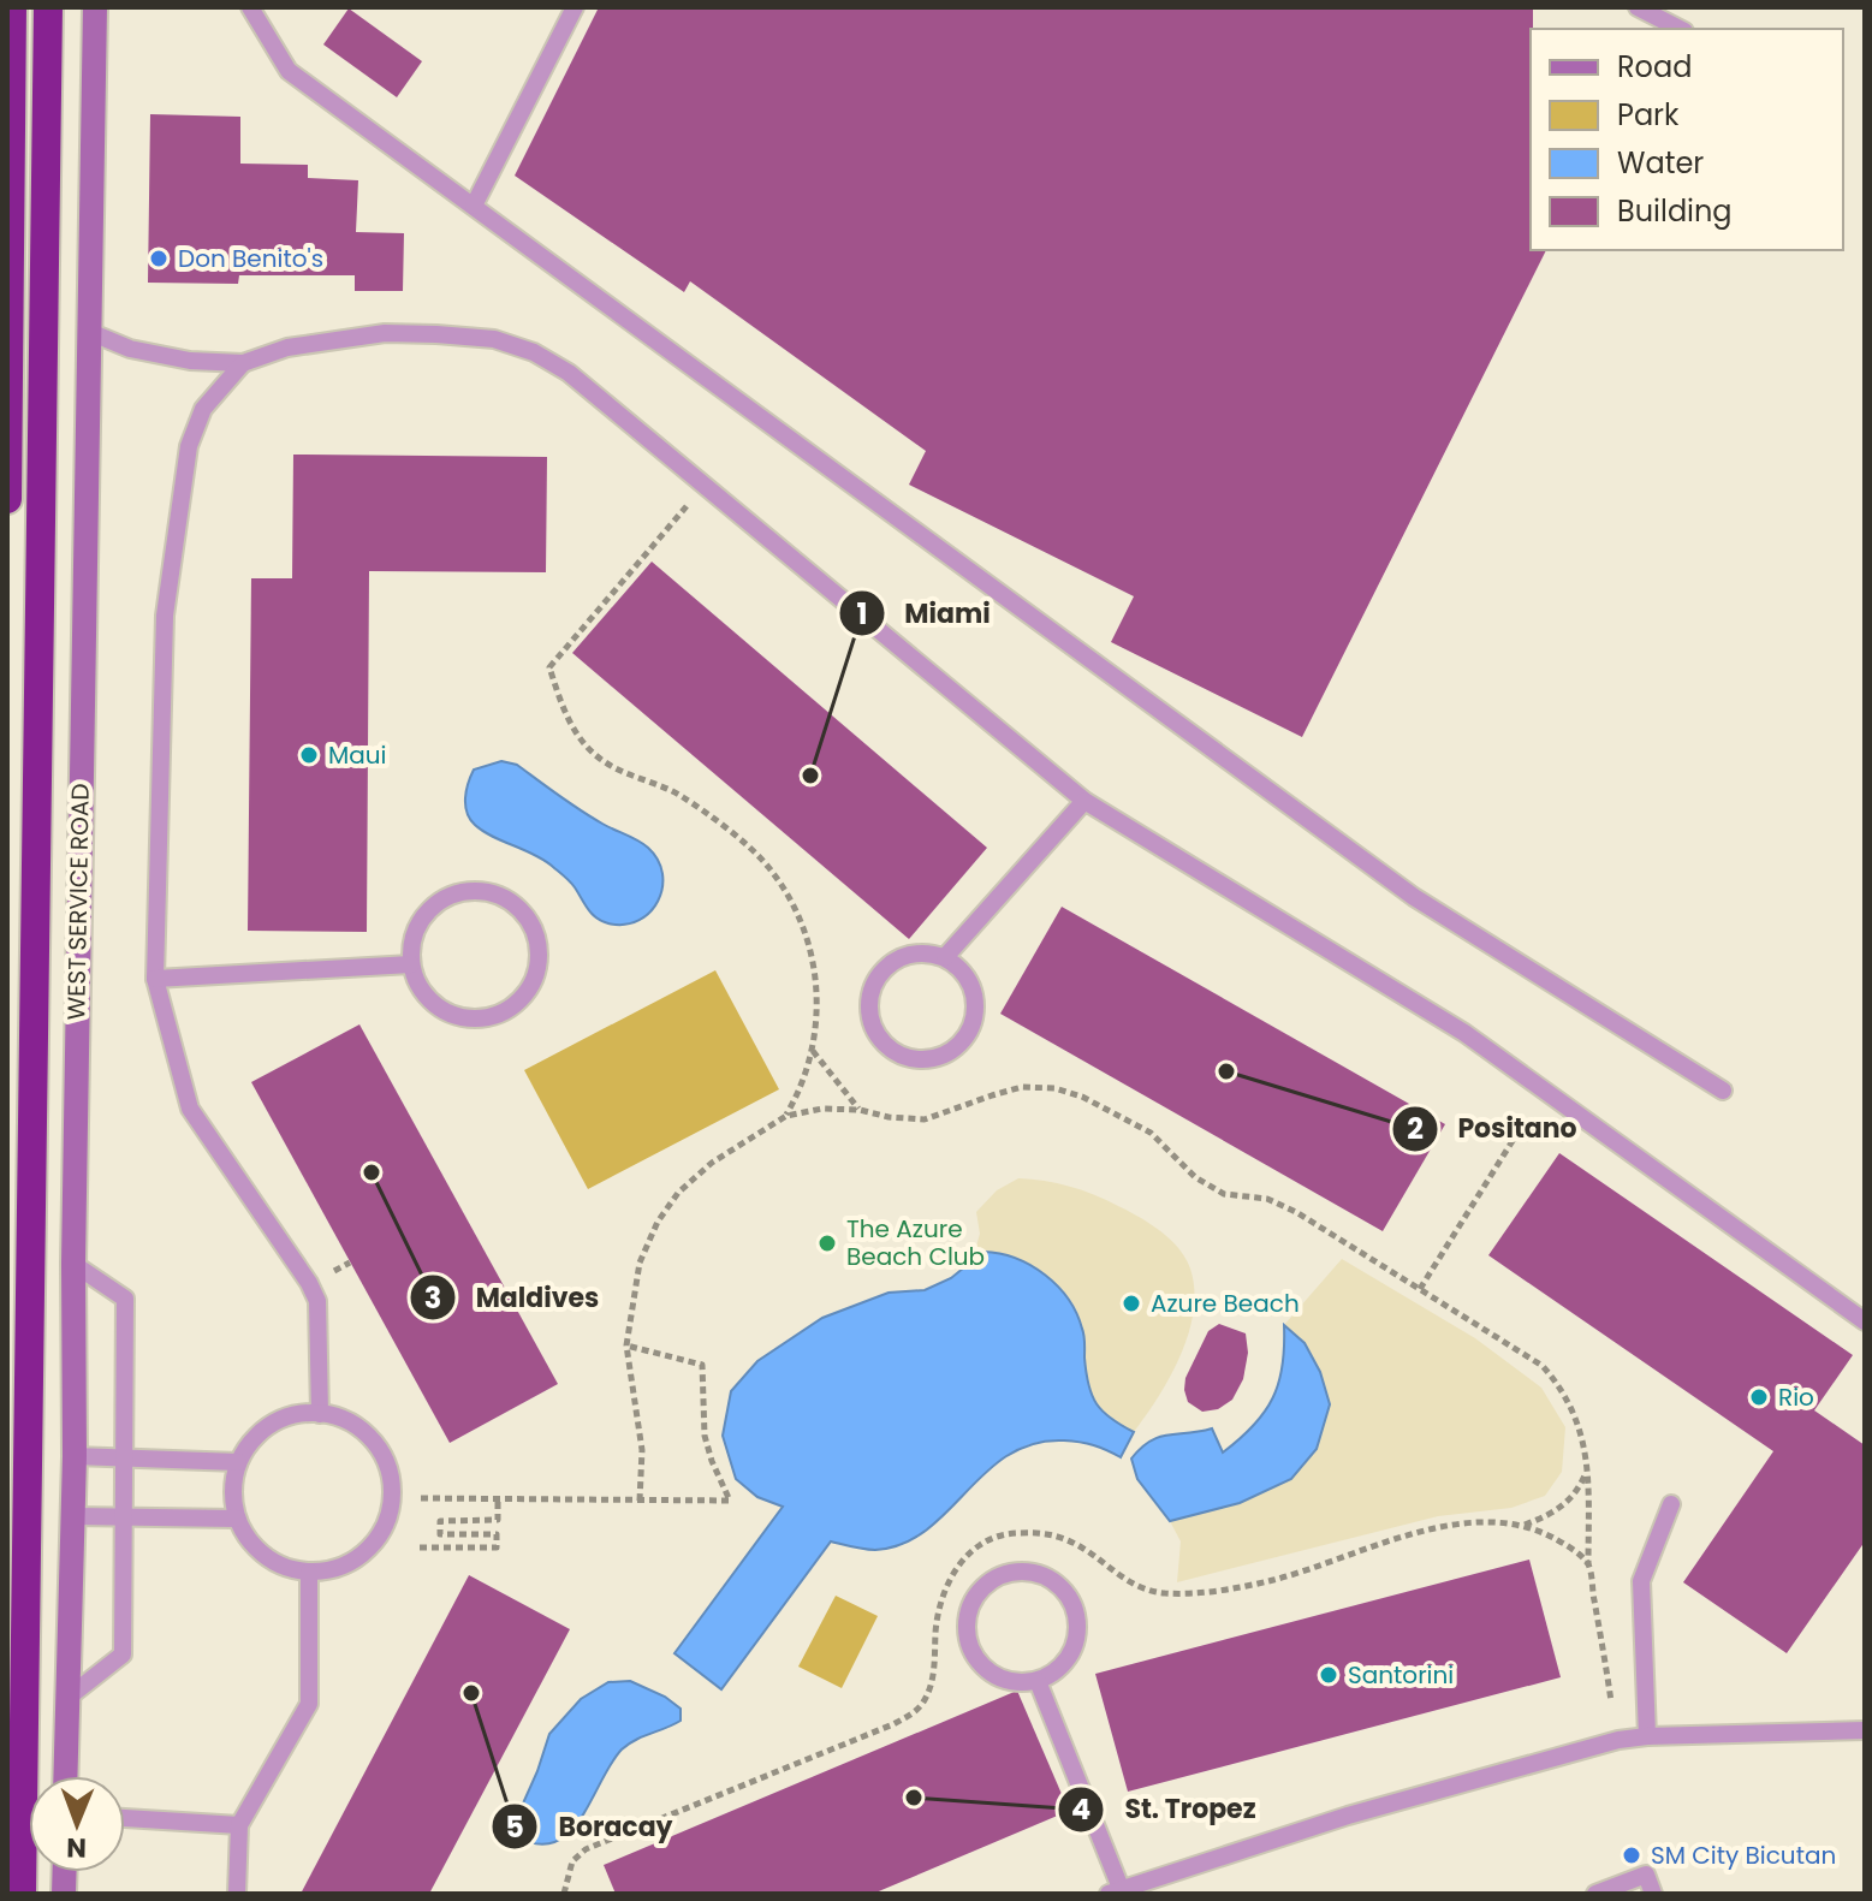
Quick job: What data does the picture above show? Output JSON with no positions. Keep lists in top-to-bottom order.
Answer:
{
  "streets": {
    "main road": ["WEST SERVICE ROAD"]
  },
  "places": [
    "Don Benito's",
    "Maui",
    "Miami",
    "Positano",
    "Maldives",
    "The Azure Beach Club",
    "Azure Beach",
    "Rio",
    "Santorini",
    "Boracay",
    "St. Tropez",
    "SM City Bicutan"
  ],
  "legend": [
    "Road",
    "Park",
    "Water",
    "Building"
  ],
  "north": "bottom"
}
